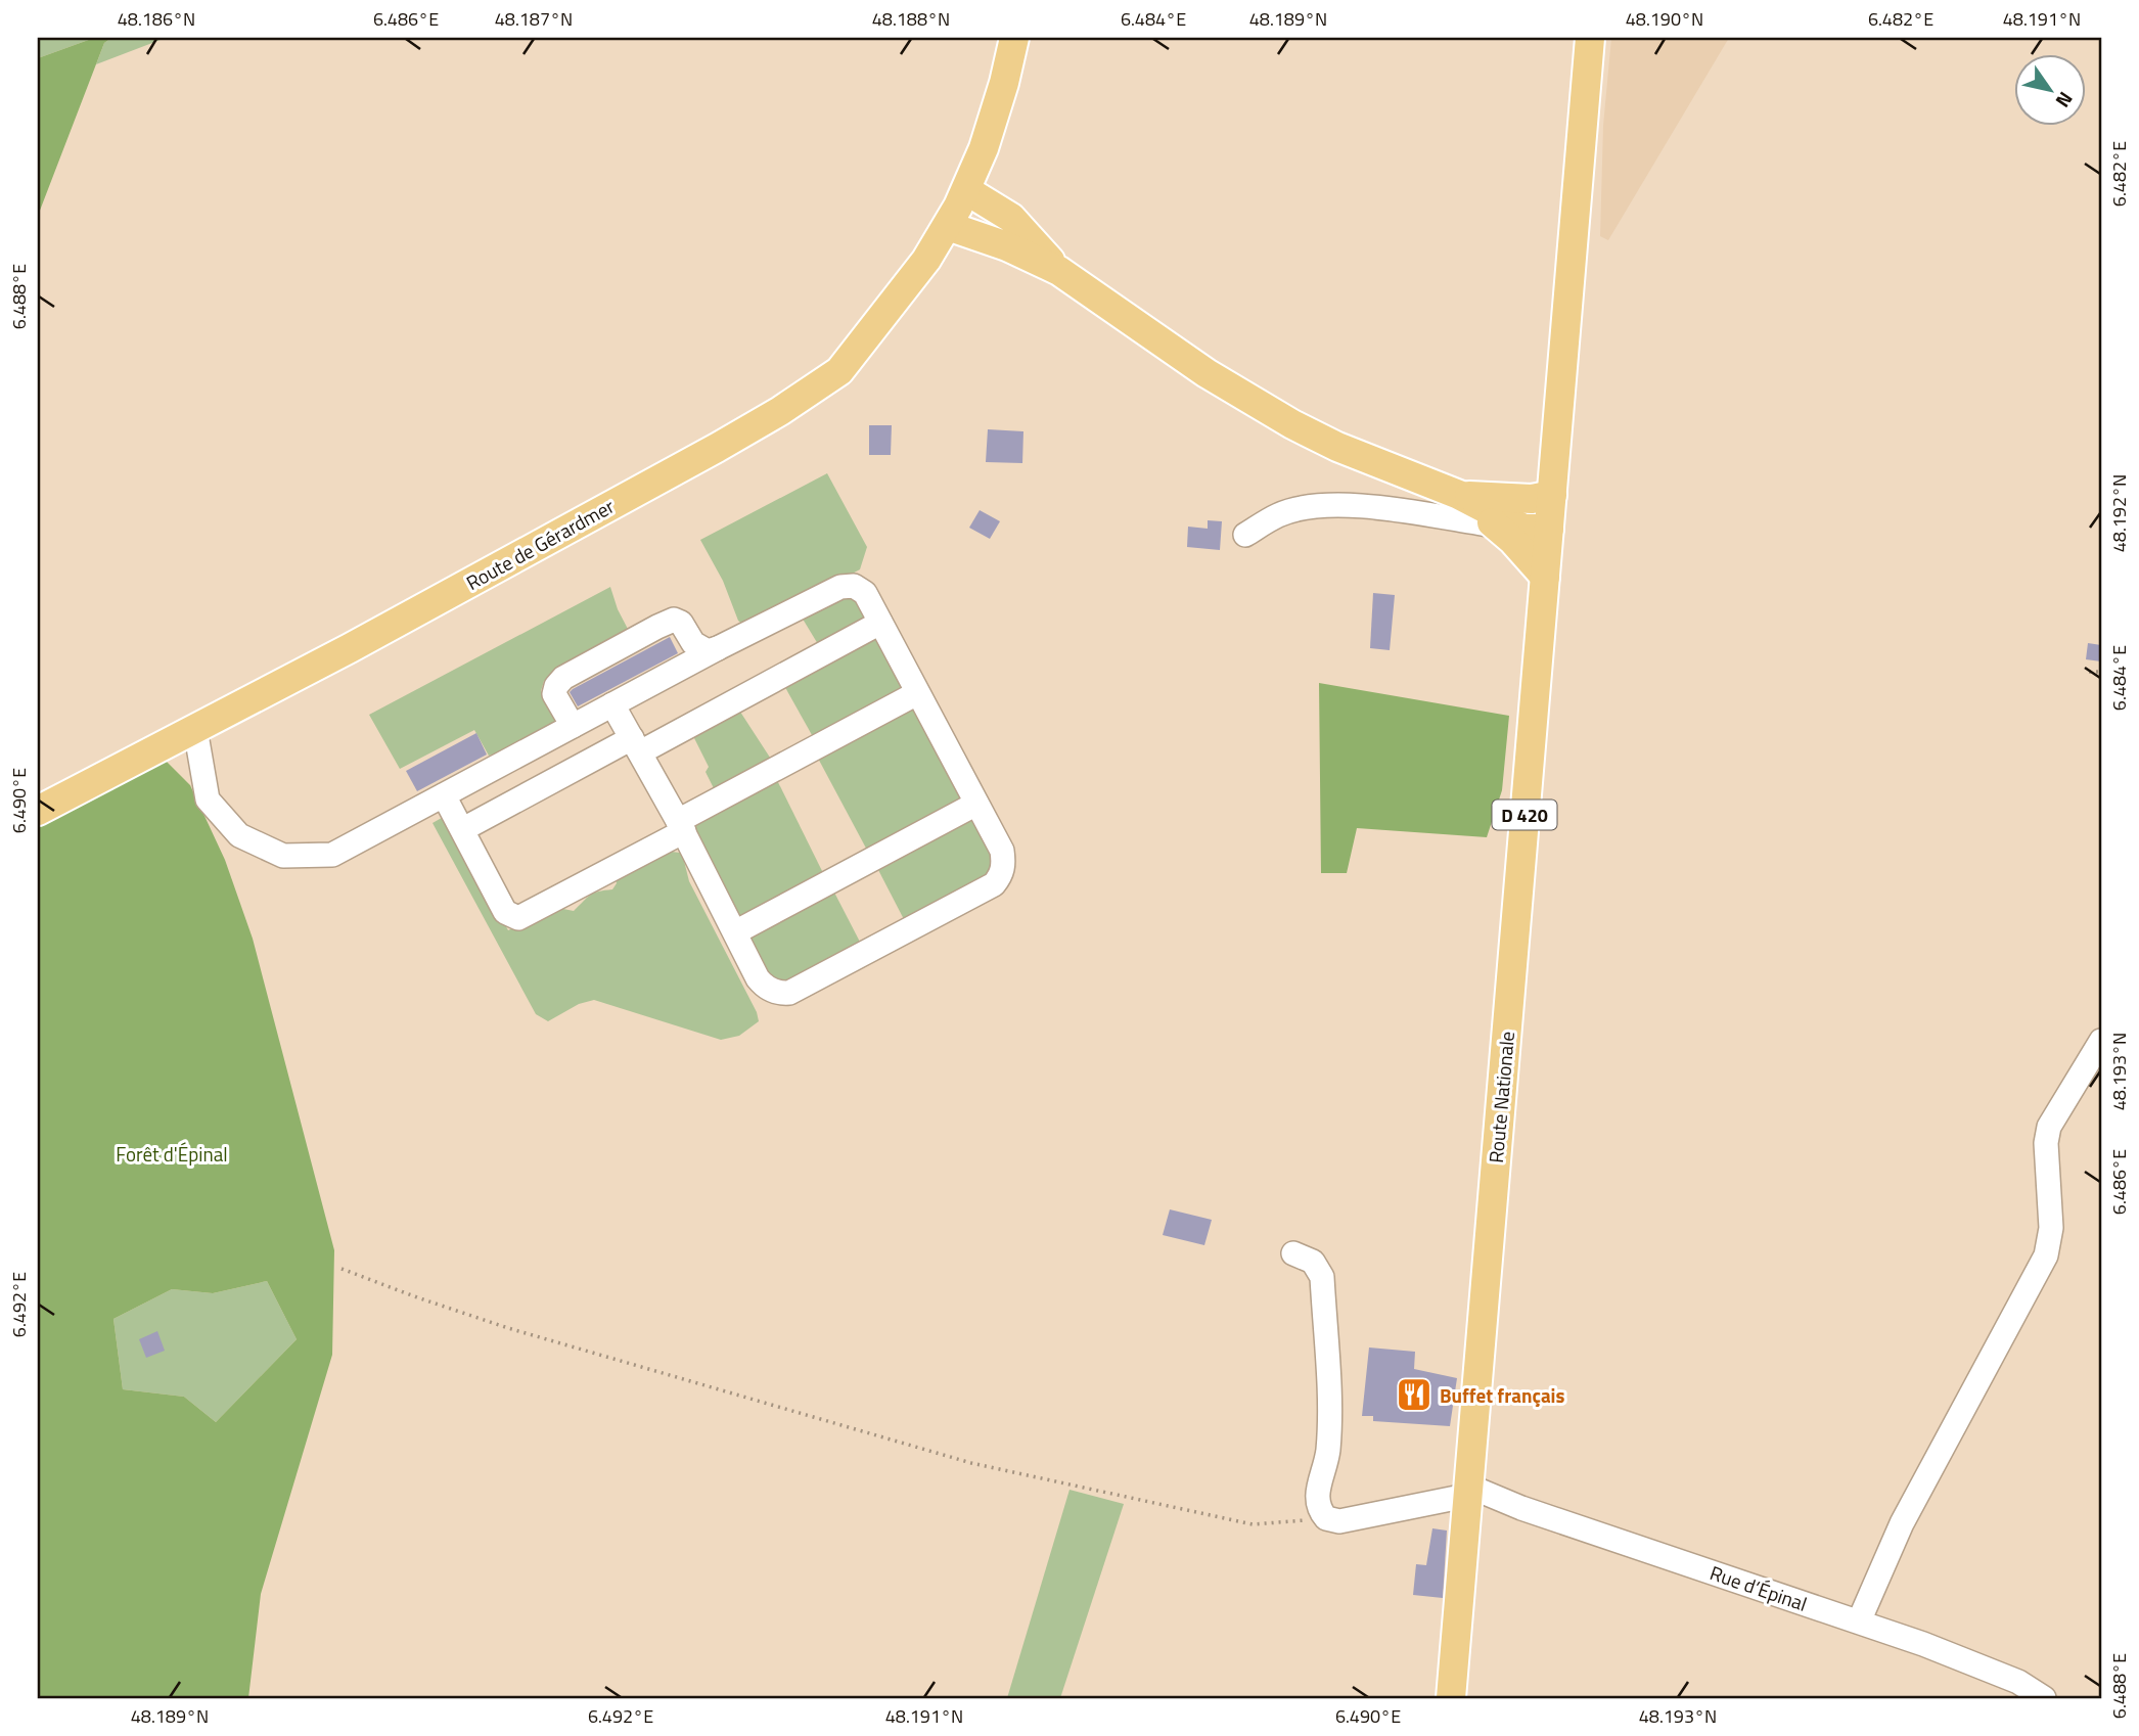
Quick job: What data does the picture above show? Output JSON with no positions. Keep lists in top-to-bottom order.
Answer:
{
  "streets": {
    "main road": ["Route de Gérardmer", "D 420", "Route Nationale"],
    "street": ["Rue d’Épinal"]
  },
  "crossings": [
    ["D 420", "Route Nationale"],
    ["Route Nationale", "Rue d’Épinal"]
  ],
  "parks": ["Forêt d'Épinal"],
  "places": {
    "restaurant": ["Buffet français"]
  },
  "north": "bottom right",
  "coordinates": [
    "48.186°N",
    "6.486°E",
    "48.187°N",
    "48.188°N",
    "6.484°E",
    "48.189°N",
    "48.190°N",
    "6.482°E",
    "48.191°N",
    "6.488°E",
    "48.192°N",
    "6.490°E",
    "48.193°N",
    "6.492°E"
  ]
}
